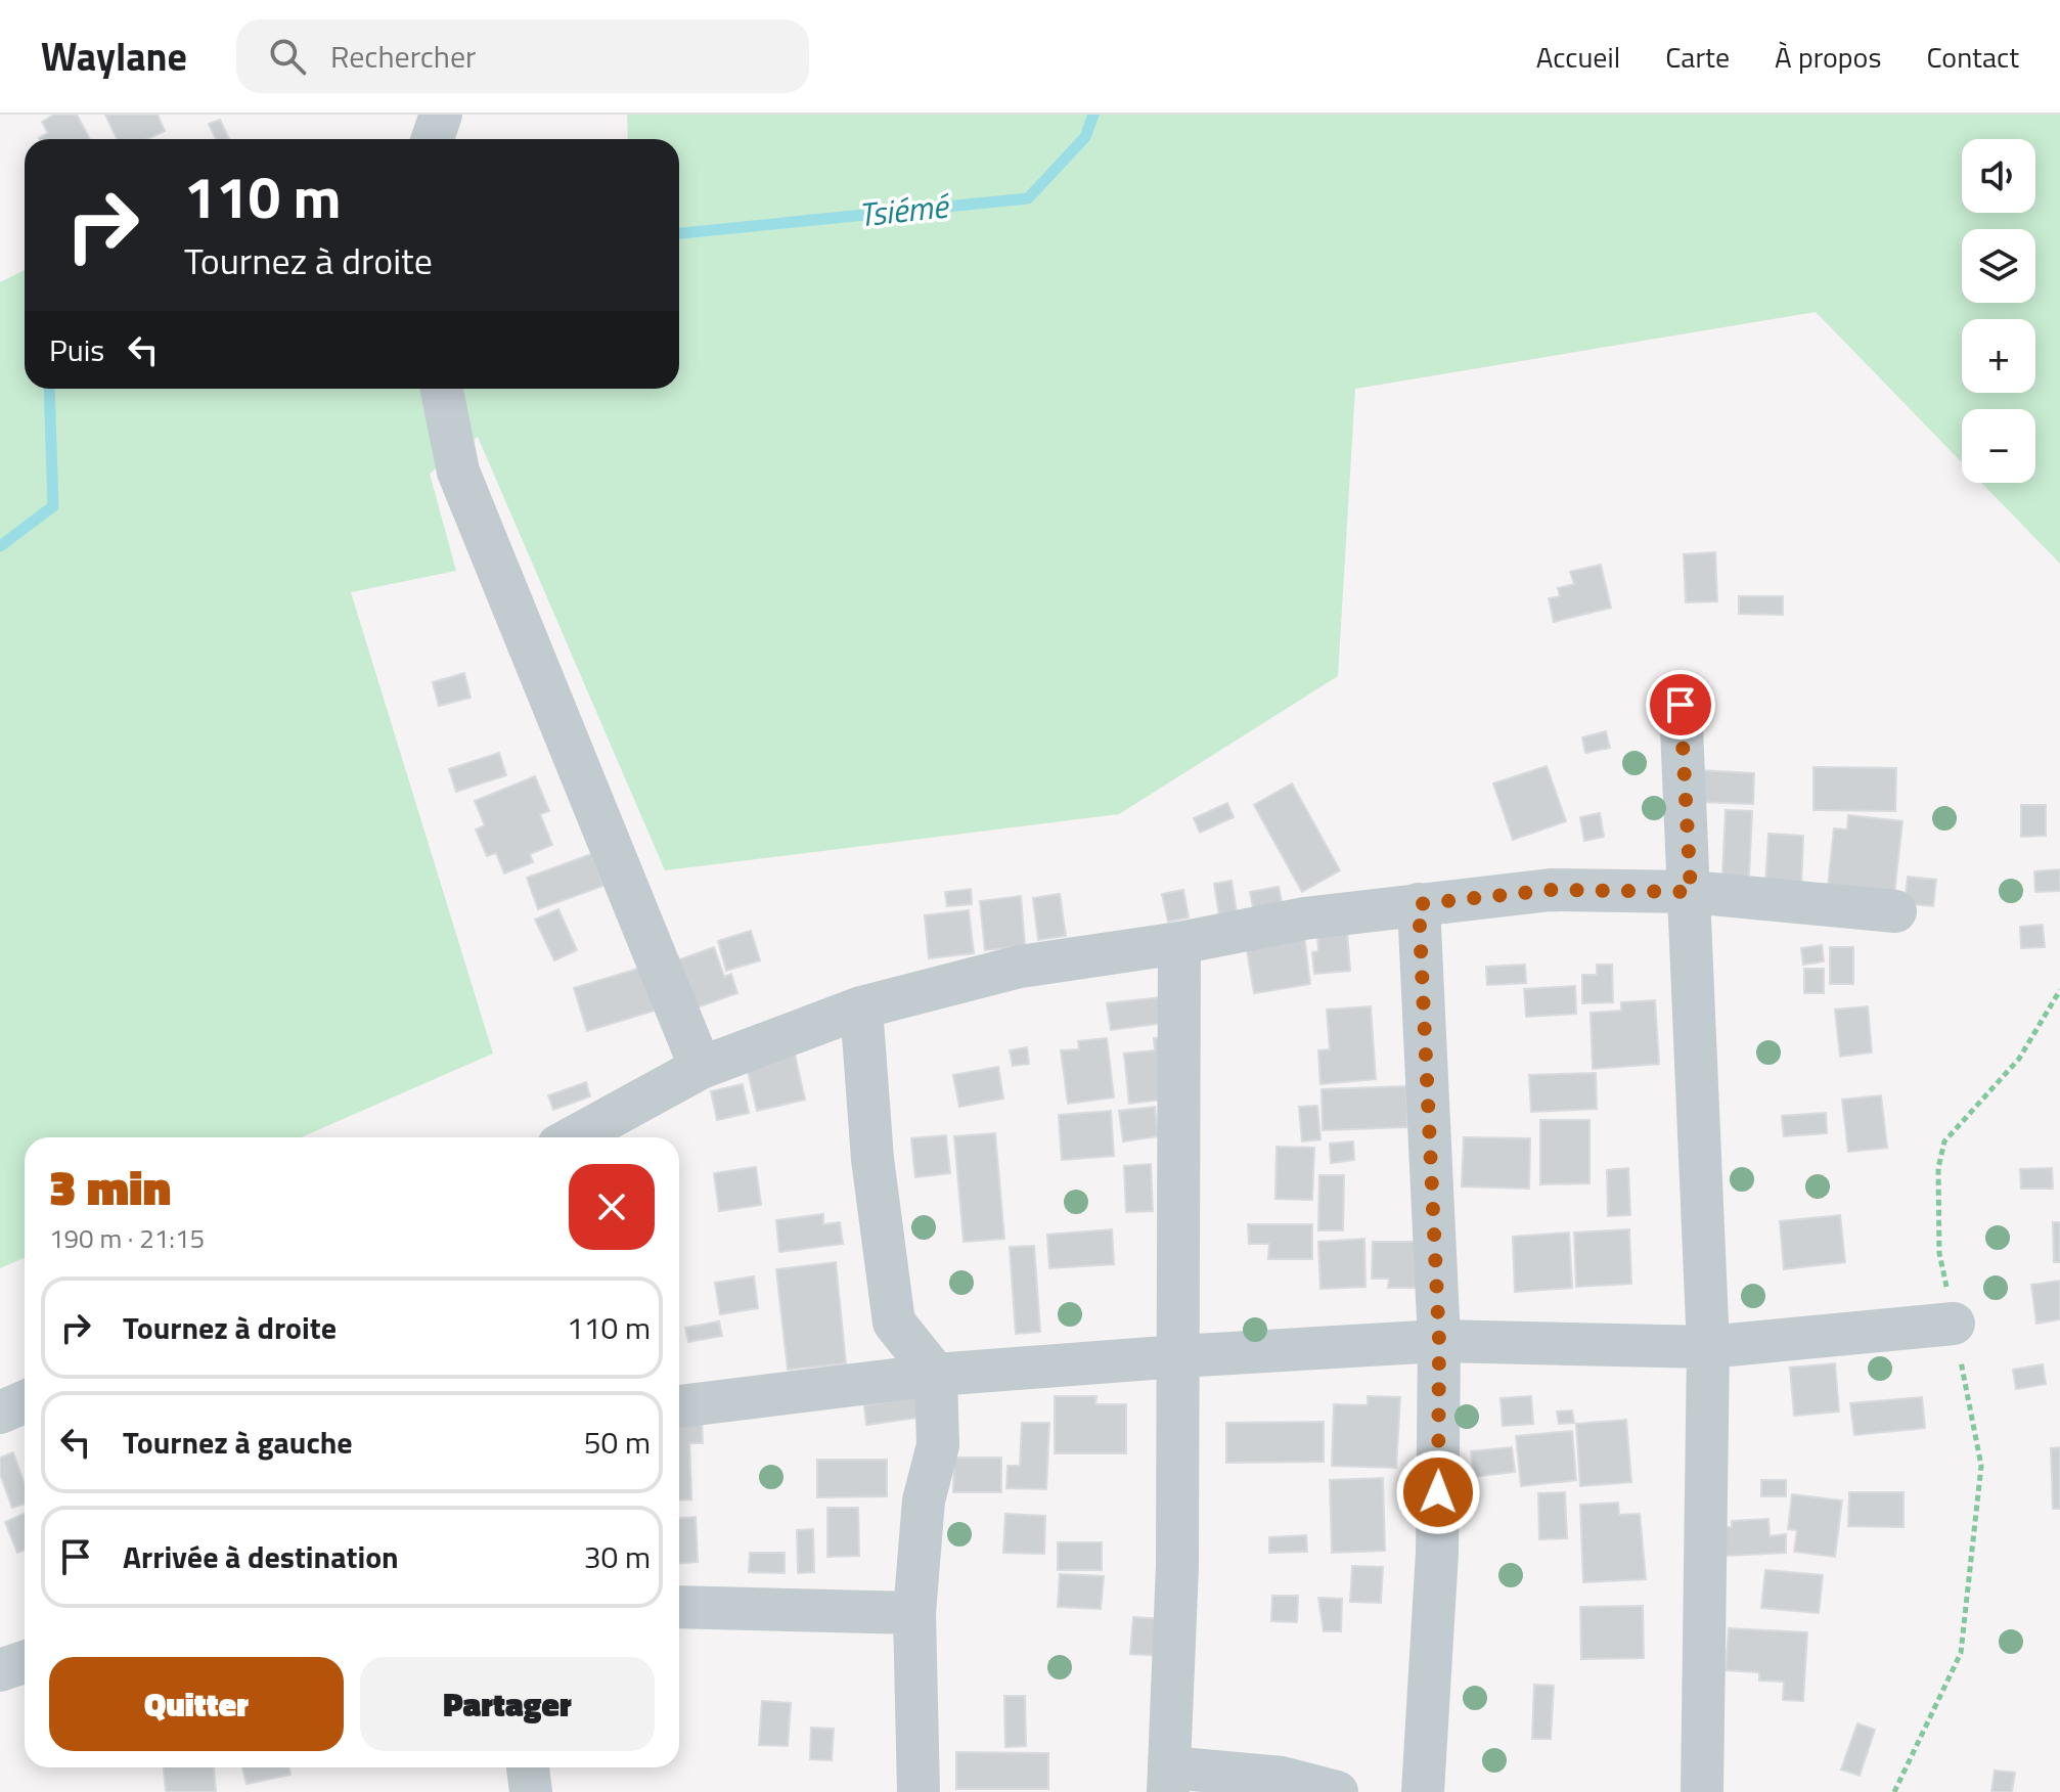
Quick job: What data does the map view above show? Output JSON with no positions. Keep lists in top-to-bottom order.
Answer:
{
  "water": ["Tsiémé"],
  "page": {
    "header": "Waylane",
    "search": "Rechercher",
    "nav": [
      "Accueil",
      "Carte",
      "À propos",
      "Contact"
    ],
    "map_buttons": ["+", "−"],
    "turn": ["110 m", "Tournez à droite"],
    "then": "Puis",
    "heading": ["3 min", "190 m · 21:15"],
    "list": [
      {
        "name": "Tournez à droite",
        "value": "110 m"
      },
      {
        "name": "Tournez à gauche",
        "value": "50 m"
      },
      {
        "name": "Arrivée à destination",
        "value": "30 m"
      }
    ],
    "buttons": ["Quitter", "Partager"]
  }
}
